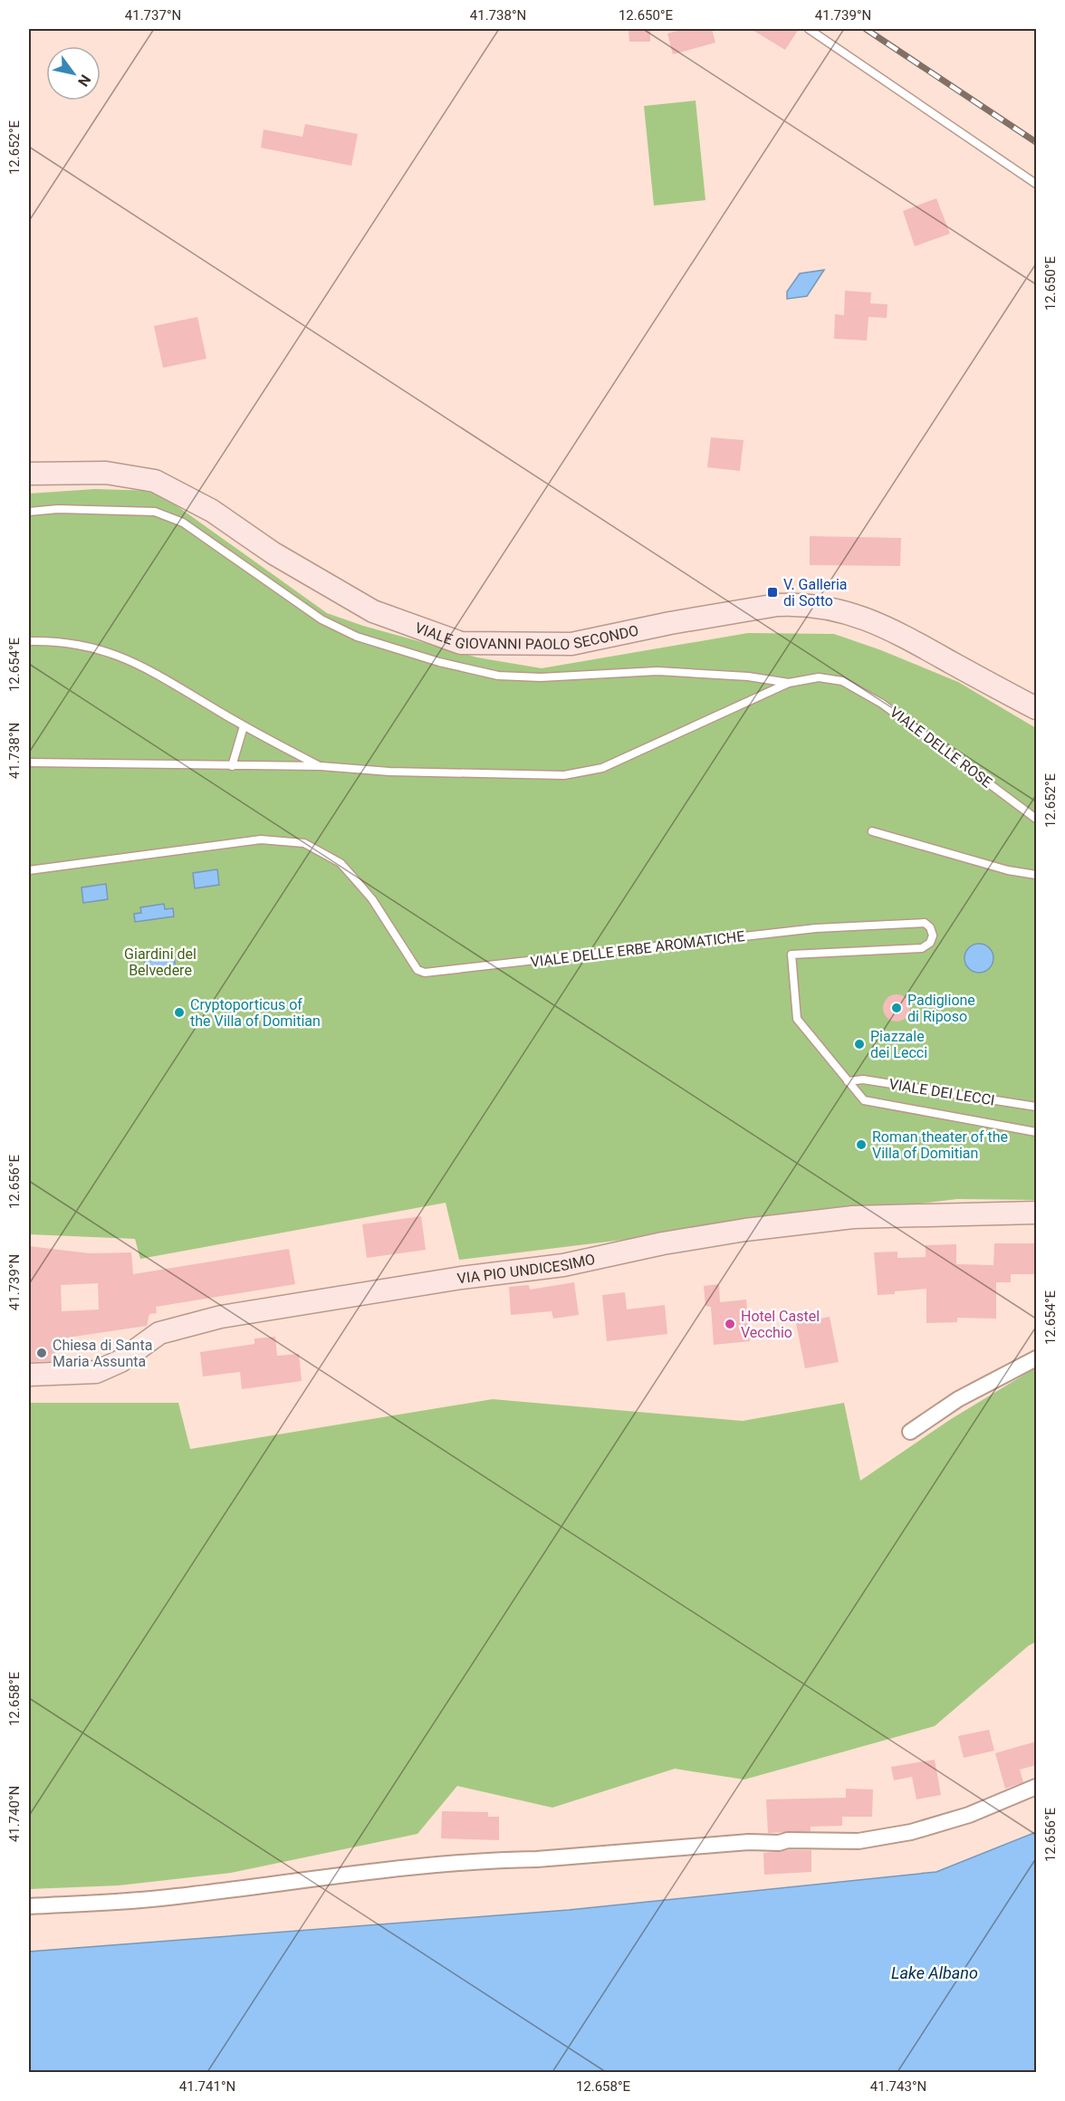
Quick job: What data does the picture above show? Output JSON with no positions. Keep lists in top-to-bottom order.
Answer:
{
  "streets": {
    "main road": ["VIALE GIOVANNI PAOLO SECONDO", "VIA PIO UNDICESIMO"],
    "lane": ["VIALE DELLE ROSE", "VIALE DELLE ERBE AROMATICHE", "VIALE DEI LECCI"]
  },
  "crossings": [
    ["VIALE DELLE ERBE AROMATICHE", "VIALE DEI LECCI"]
  ],
  "water": ["Lake Albano"],
  "parks": ["Giardini del Belvedere"],
  "places": {
    "transit": ["V. Galleria di Sotto"],
    "other": [
      "Padiglione di Riposo",
      "Cryptoporticus of the Villa of Domitian",
      "Piazzale dei Lecci",
      "Roman theater of the Villa of Domitian",
      "Hotel Castel Vecchio",
      "Chiesa di Santa Maria Assunta"
    ]
  },
  "north": "bottom right",
  "coordinates": [
    "41.737°N",
    "41.738°N",
    "12.650°E",
    "41.739°N",
    "12.652°E",
    "12.654°E",
    "12.656°E",
    "12.658°E",
    "41.740°N",
    "41.741°N",
    "41.743°N"
  ]
}
